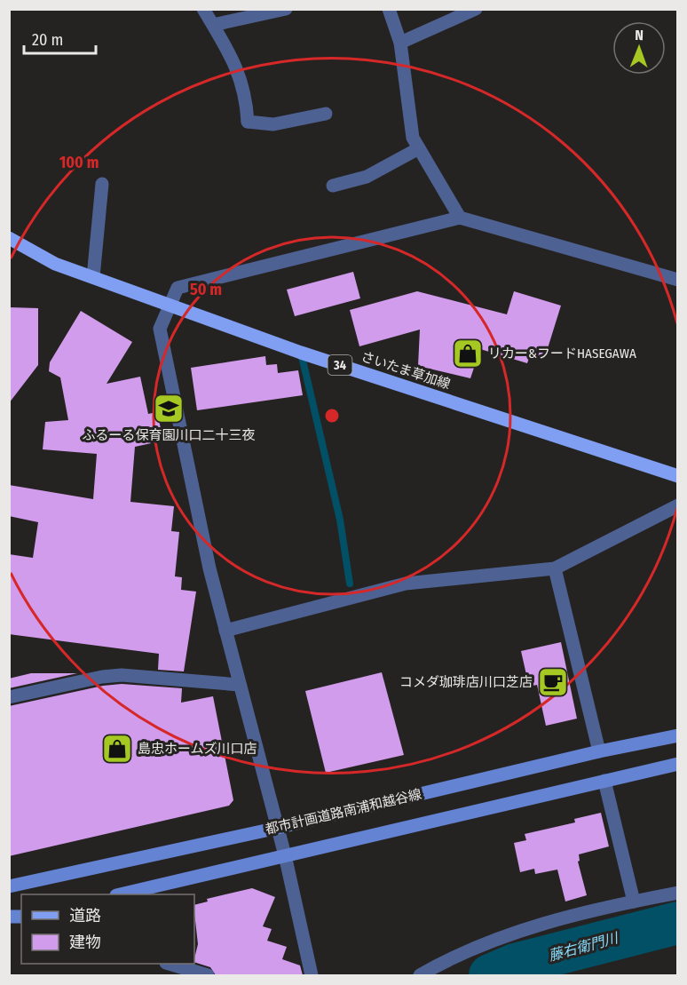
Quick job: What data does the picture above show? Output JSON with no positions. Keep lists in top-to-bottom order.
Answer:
{
  "streets": {
    "main road": ["34", "さいたま草加線"],
    "street": ["都市計画道路南浦和越谷線"]
  },
  "water": ["藤右衛門川"],
  "places": {
    "shop": ["リカー&フードHASEGAWA", "島忠ホームズ川口店"],
    "school or university": ["ふるーる保育園川口二十三夜"],
    "cafe": ["コメダ珈琲店川口芝店"]
  },
  "legend": ["道路", "建物"],
  "scale_bar": "20 m",
  "north": "top",
  "rings": ["100 m", "50 m"]
}
